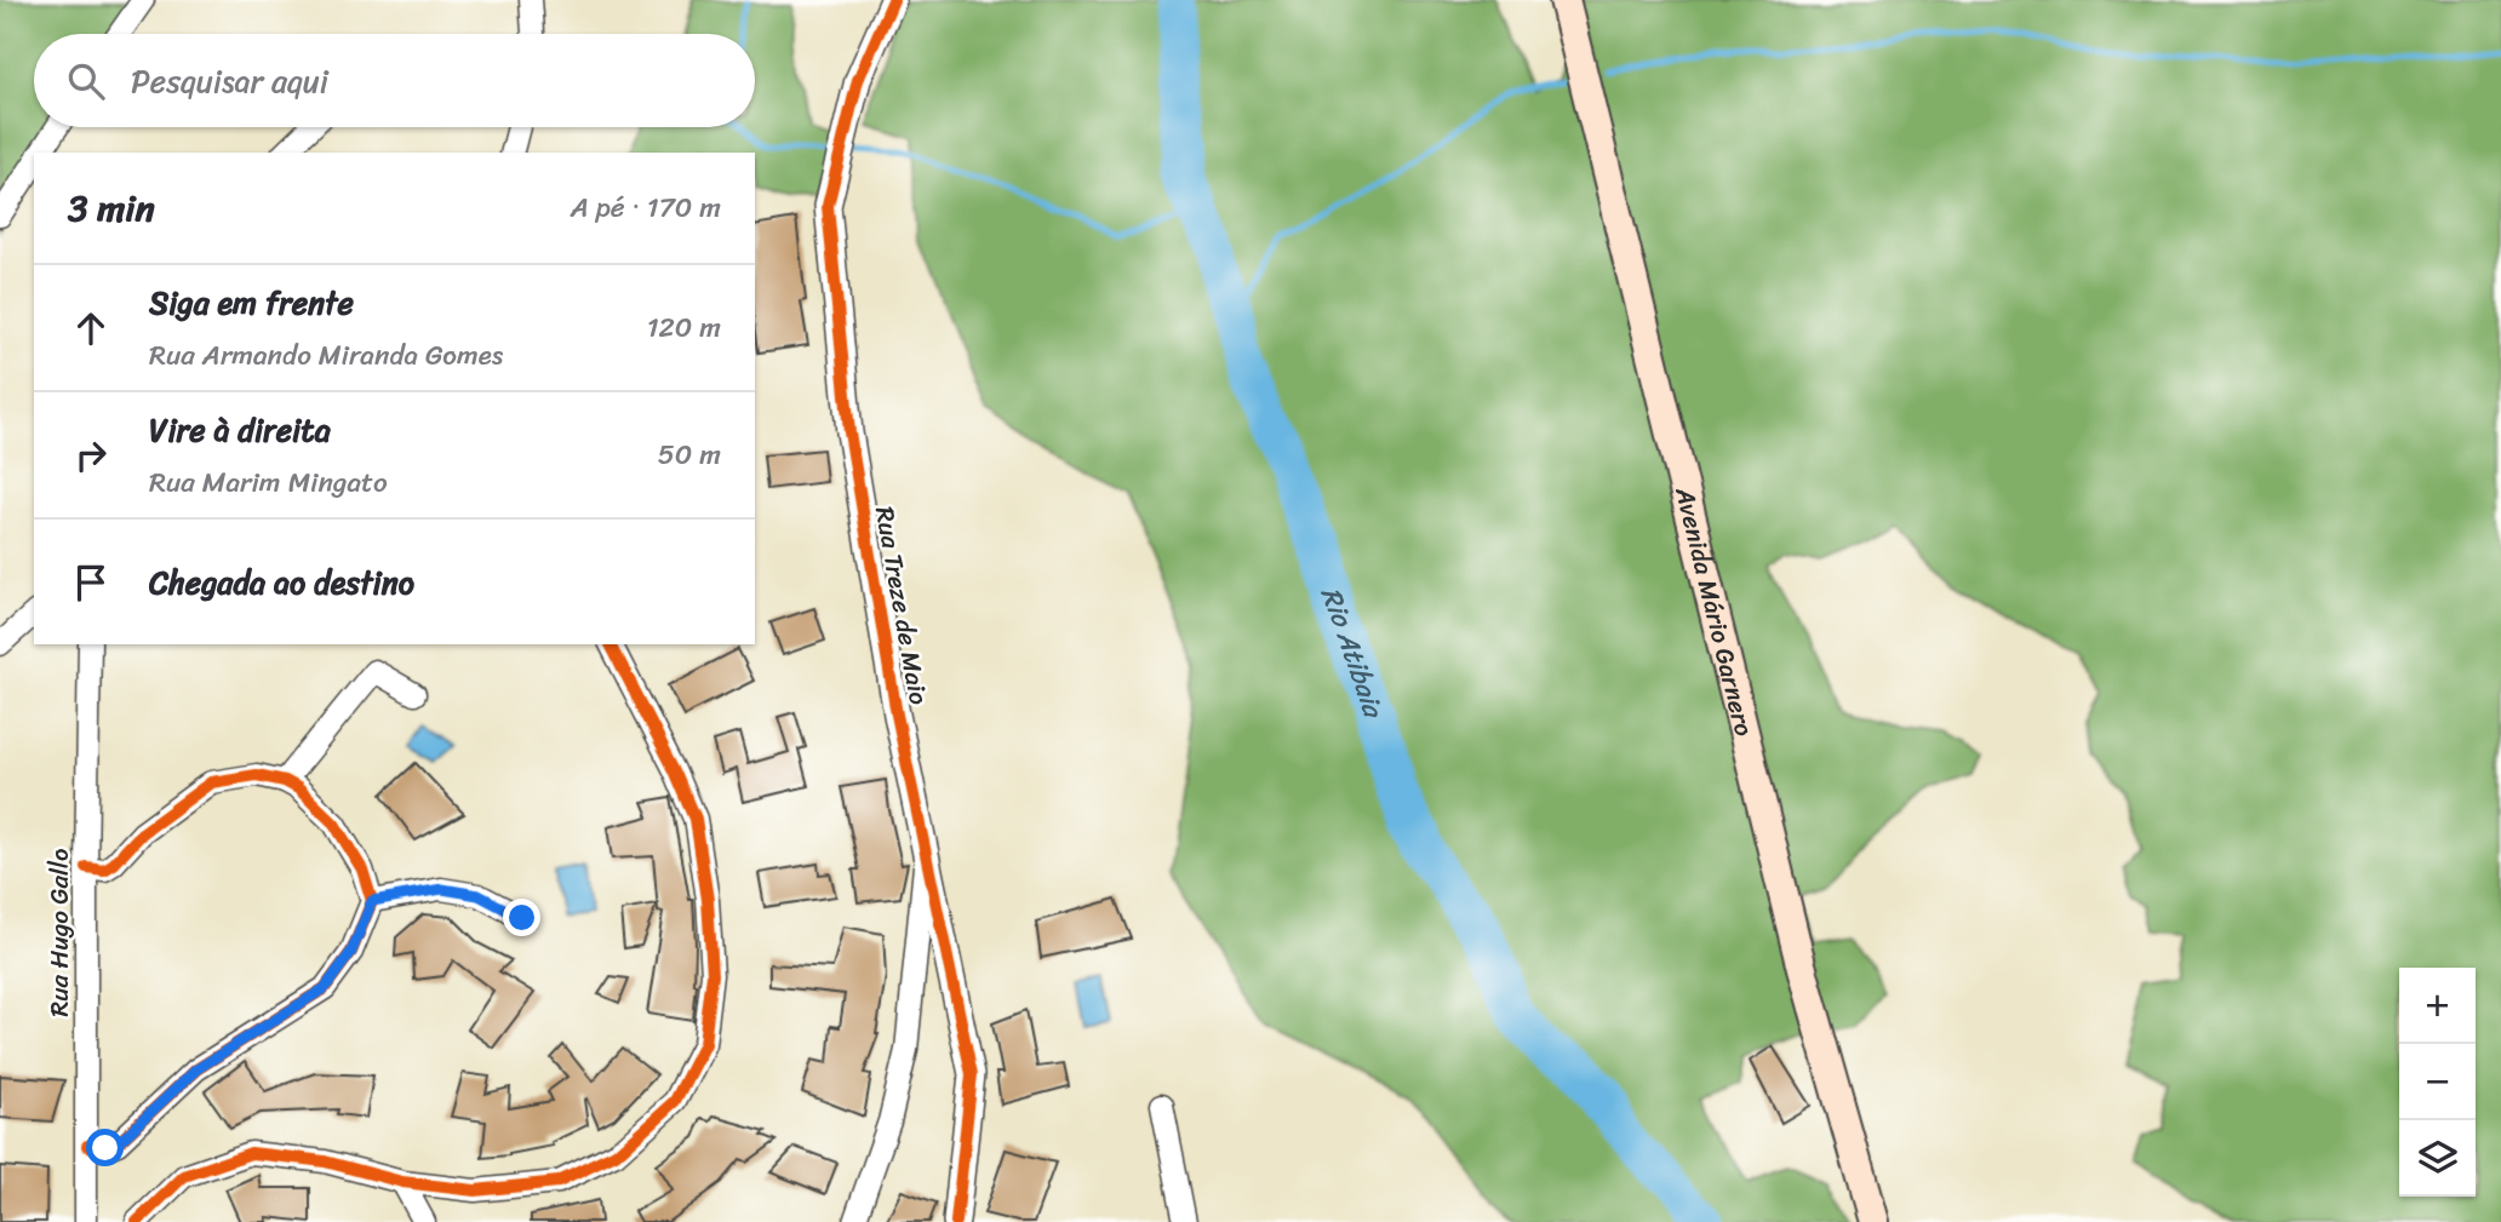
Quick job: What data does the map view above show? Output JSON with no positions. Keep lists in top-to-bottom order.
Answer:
{
  "streets": {
    "main road": ["Avenida Mário Garnero"],
    "street": ["Rua Treze de Maio", "Rua Hugo Gallo"]
  },
  "water": ["Rio Atibaia"],
  "page": {
    "search": "Pesquisar aqui",
    "heading": ["3 min", "A pé · 170 m"],
    "list": [
      ["Siga em frente", "Rua Armando Miranda Gomes", "120 m"],
      ["Vire à direita", "Rua Marim Mingato", "50 m"],
      "Chegada ao destino"
    ],
    "map_buttons": ["+", "−"]
  }
}
